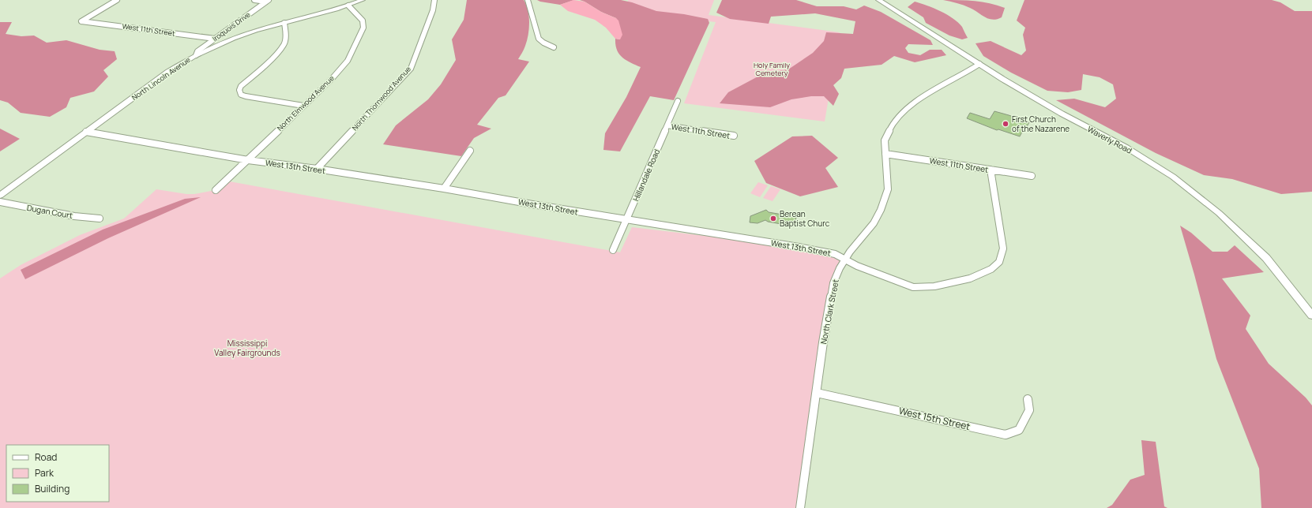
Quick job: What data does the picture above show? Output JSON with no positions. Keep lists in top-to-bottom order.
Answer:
{
  "streets": {
    "street": [
      "Iroquois Drive",
      "West 11th Street",
      "North Lincoln Avenue",
      "North Thornwood Avenue",
      "North Elmwood Avenue",
      "Waverly Road",
      "West 13th Street",
      "Hillandale Road",
      "Dugan Court",
      "North Clark Street",
      "West 15th Street"
    ]
  },
  "crossings": [
    ["Iroquois Drive", "West 11th Street"],
    ["Iroquois Drive", "North Lincoln Avenue"],
    ["West 11th Street", "West 13th Street"],
    ["West 11th Street", "Hillandale Road"],
    ["West 11th Street", "North Clark Street"],
    ["North Lincoln Avenue", "North Elmwood Avenue"],
    ["North Lincoln Avenue", "West 13th Street"],
    ["North Thornwood Avenue", "West 13th Street"],
    ["North Elmwood Avenue", "West 13th Street"],
    ["Waverly Road", "North Clark Street"],
    ["West 13th Street", "Hillandale Road"],
    ["West 13th Street", "North Clark Street"],
    ["North Clark Street", "West 15th Street"]
  ],
  "parks": ["Holy Family Cemetery", "Mississippi Valley Fairgrounds"],
  "places": ["First Church of the Nazarene", "Berean Baptist Churc"],
  "legend": ["Road", "Park", "Building"]
}
